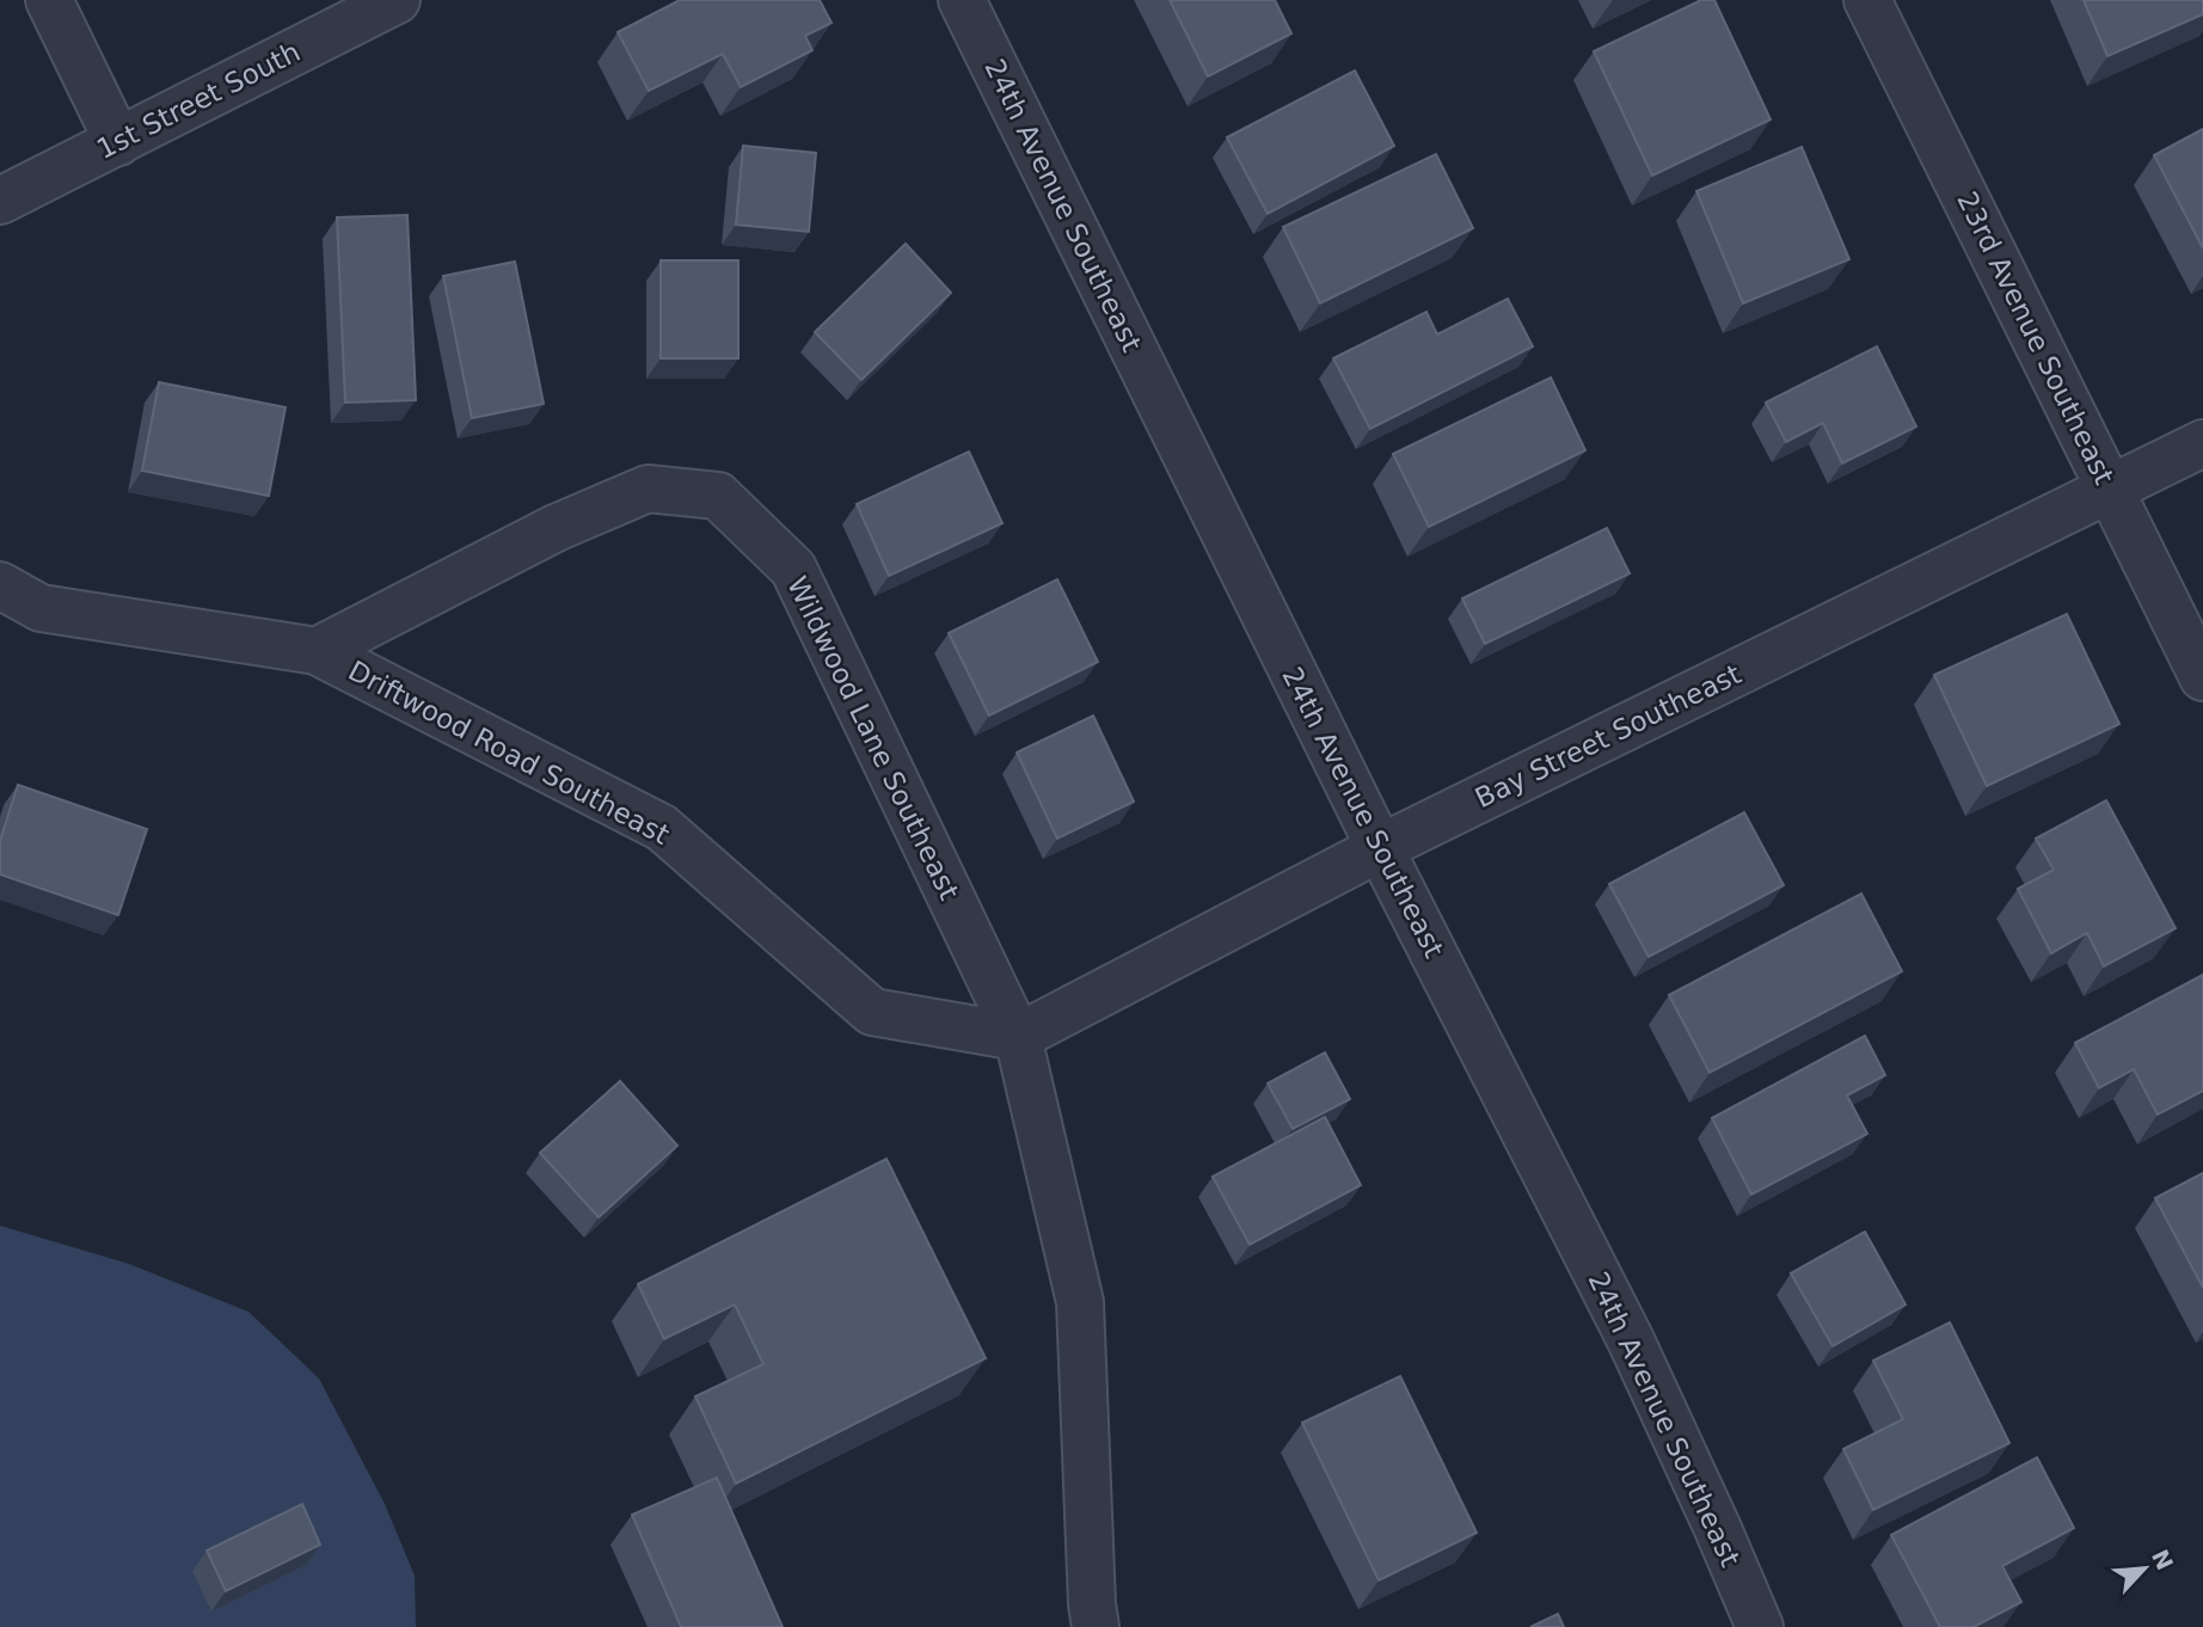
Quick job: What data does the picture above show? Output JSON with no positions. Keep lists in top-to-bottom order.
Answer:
{
  "streets": {
    "street": [
      "1st Street South",
      "24th Avenue Southeast",
      "23rd Avenue Southeast",
      "Bay Street Southeast",
      "Wildwood Lane Southeast",
      "Driftwood Road Southeast"
    ]
  },
  "crossings": [
    ["24th Avenue Southeast", "Bay Street Southeast"],
    ["23rd Avenue Southeast", "Bay Street Southeast"],
    ["Bay Street Southeast", "Wildwood Lane Southeast"],
    ["Bay Street Southeast", "Driftwood Road Southeast"],
    ["Wildwood Lane Southeast", "Driftwood Road Southeast"]
  ],
  "north": "top right"
}
